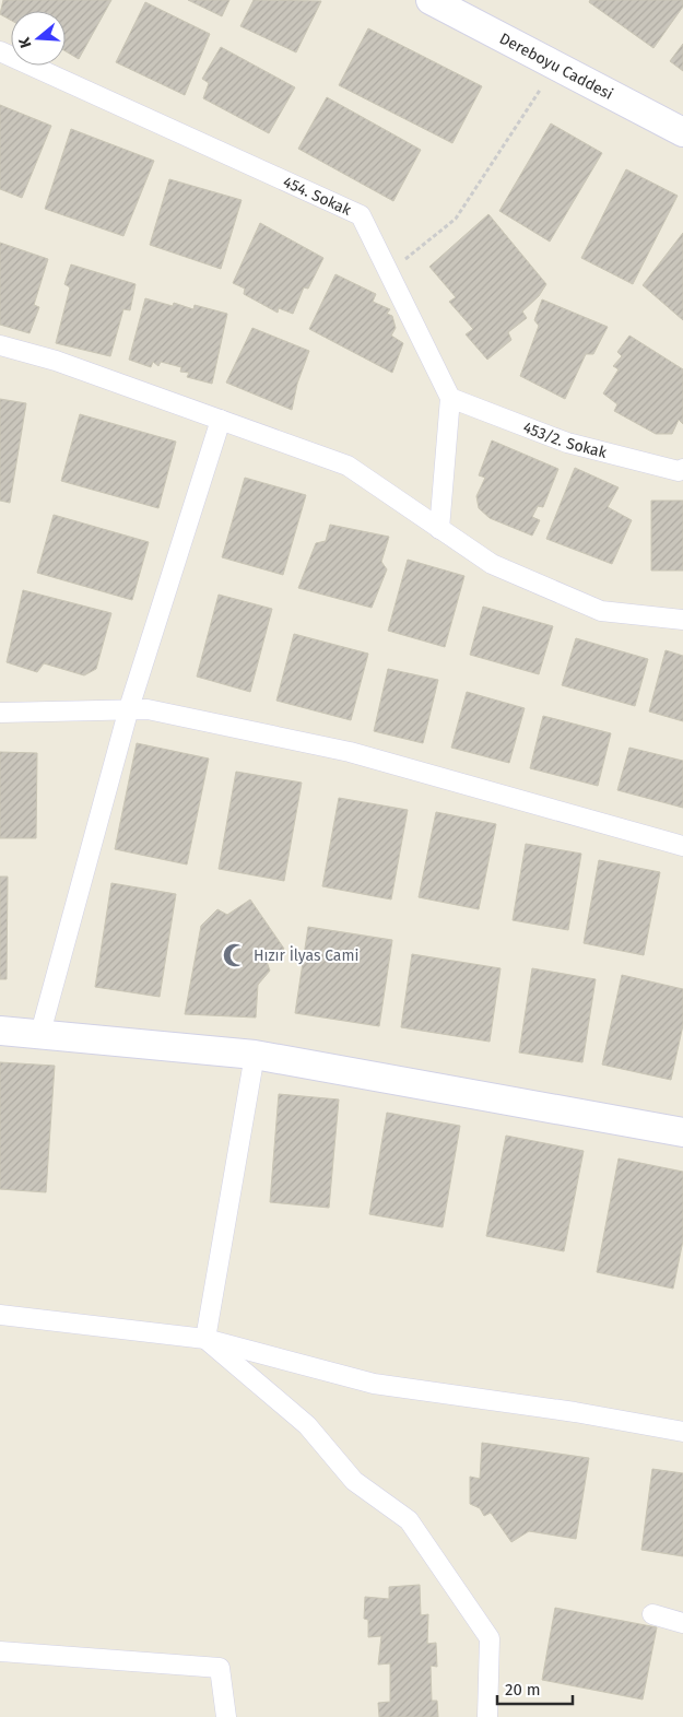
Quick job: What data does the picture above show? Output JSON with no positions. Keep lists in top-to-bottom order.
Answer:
{
  "streets": {
    "street": ["Dereboyu Caddesi", "454. Sokak", "453/2. Sokak"]
  },
  "crossings": [
    ["454. Sokak", "453/2. Sokak"]
  ],
  "places": {
    "mosque": ["Hızır İlyas Cami"]
  },
  "scale_bar": "20 m",
  "north": "left"
}
